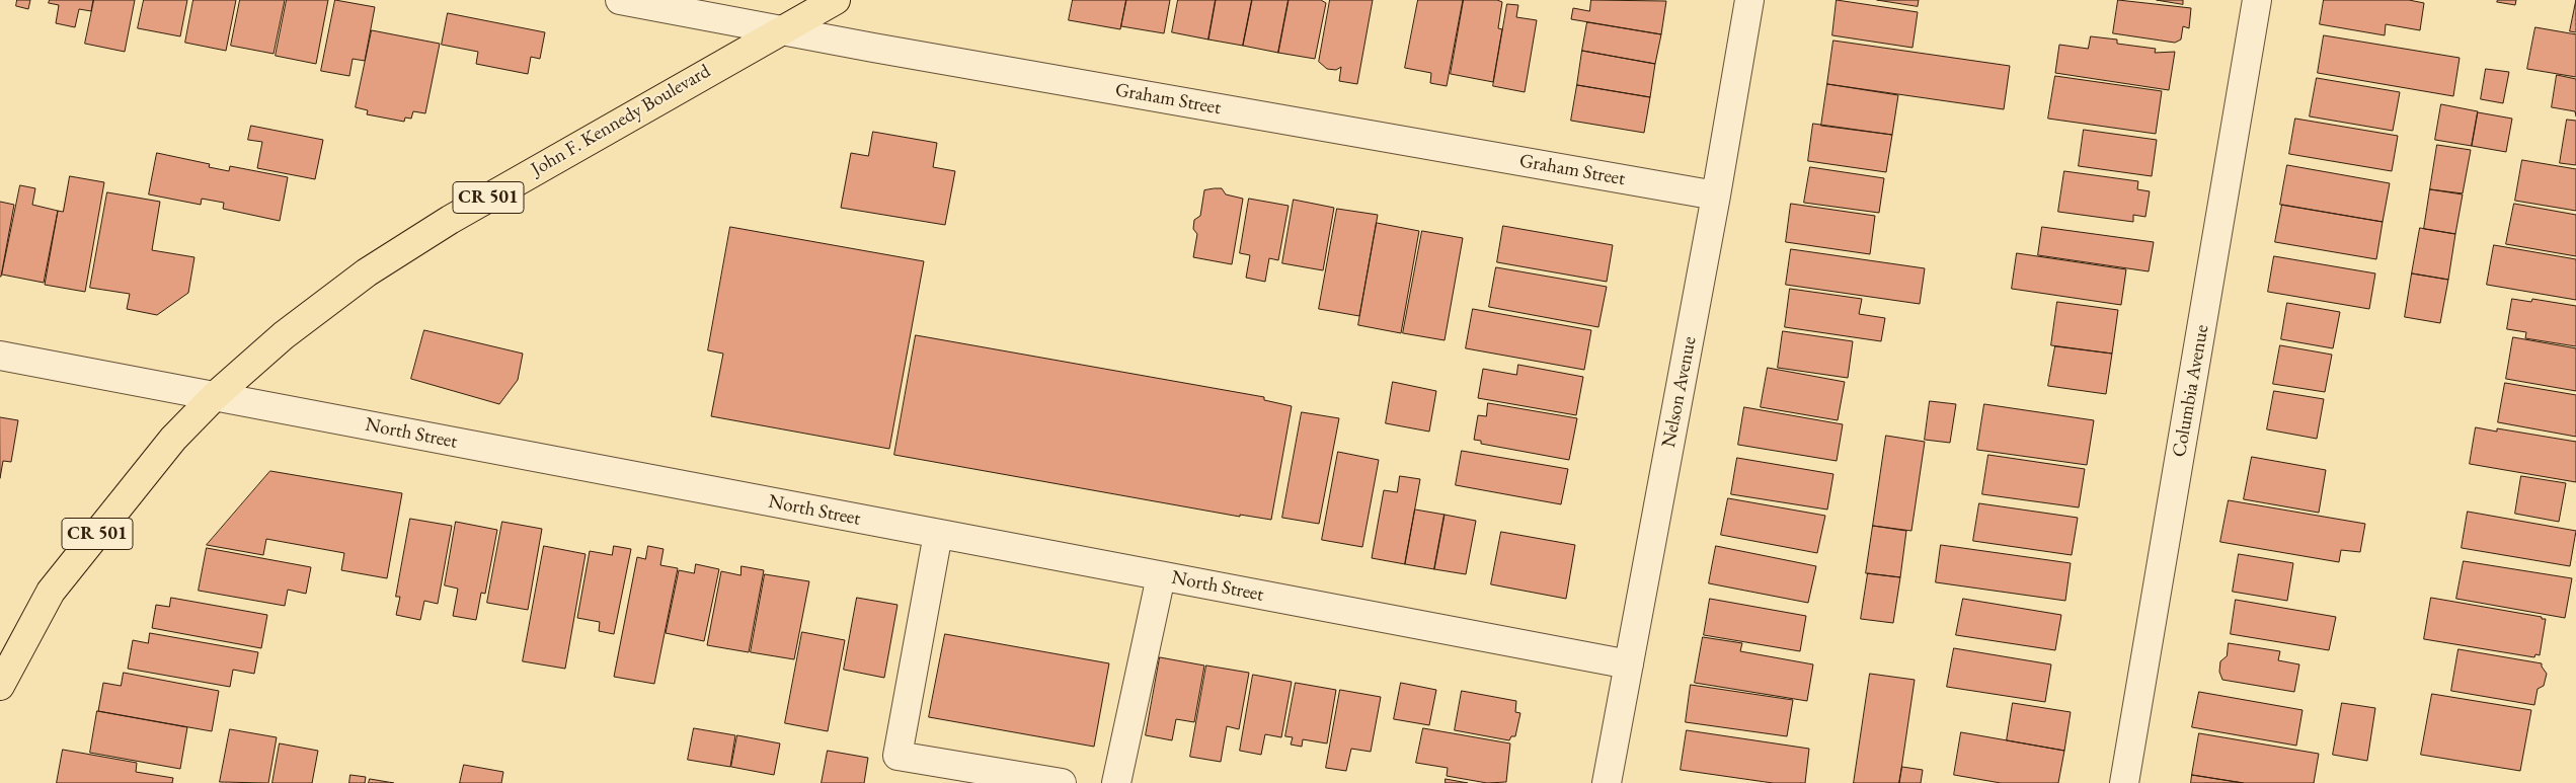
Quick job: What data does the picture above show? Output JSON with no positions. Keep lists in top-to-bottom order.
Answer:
{
  "streets": {
    "main road": ["John F. Kennedy Boulevard", "CR 501"],
    "street": [
      "Graham Street",
      "Columbia Avenue",
      "Nelson Avenue",
      "North Street"
    ]
  },
  "crossings": [
    ["Graham Street", "John F. Kennedy Boulevard"],
    ["Graham Street", "Nelson Avenue"],
    ["John F. Kennedy Boulevard", "North Street"],
    ["Nelson Avenue", "North Street"]
  ]
}
